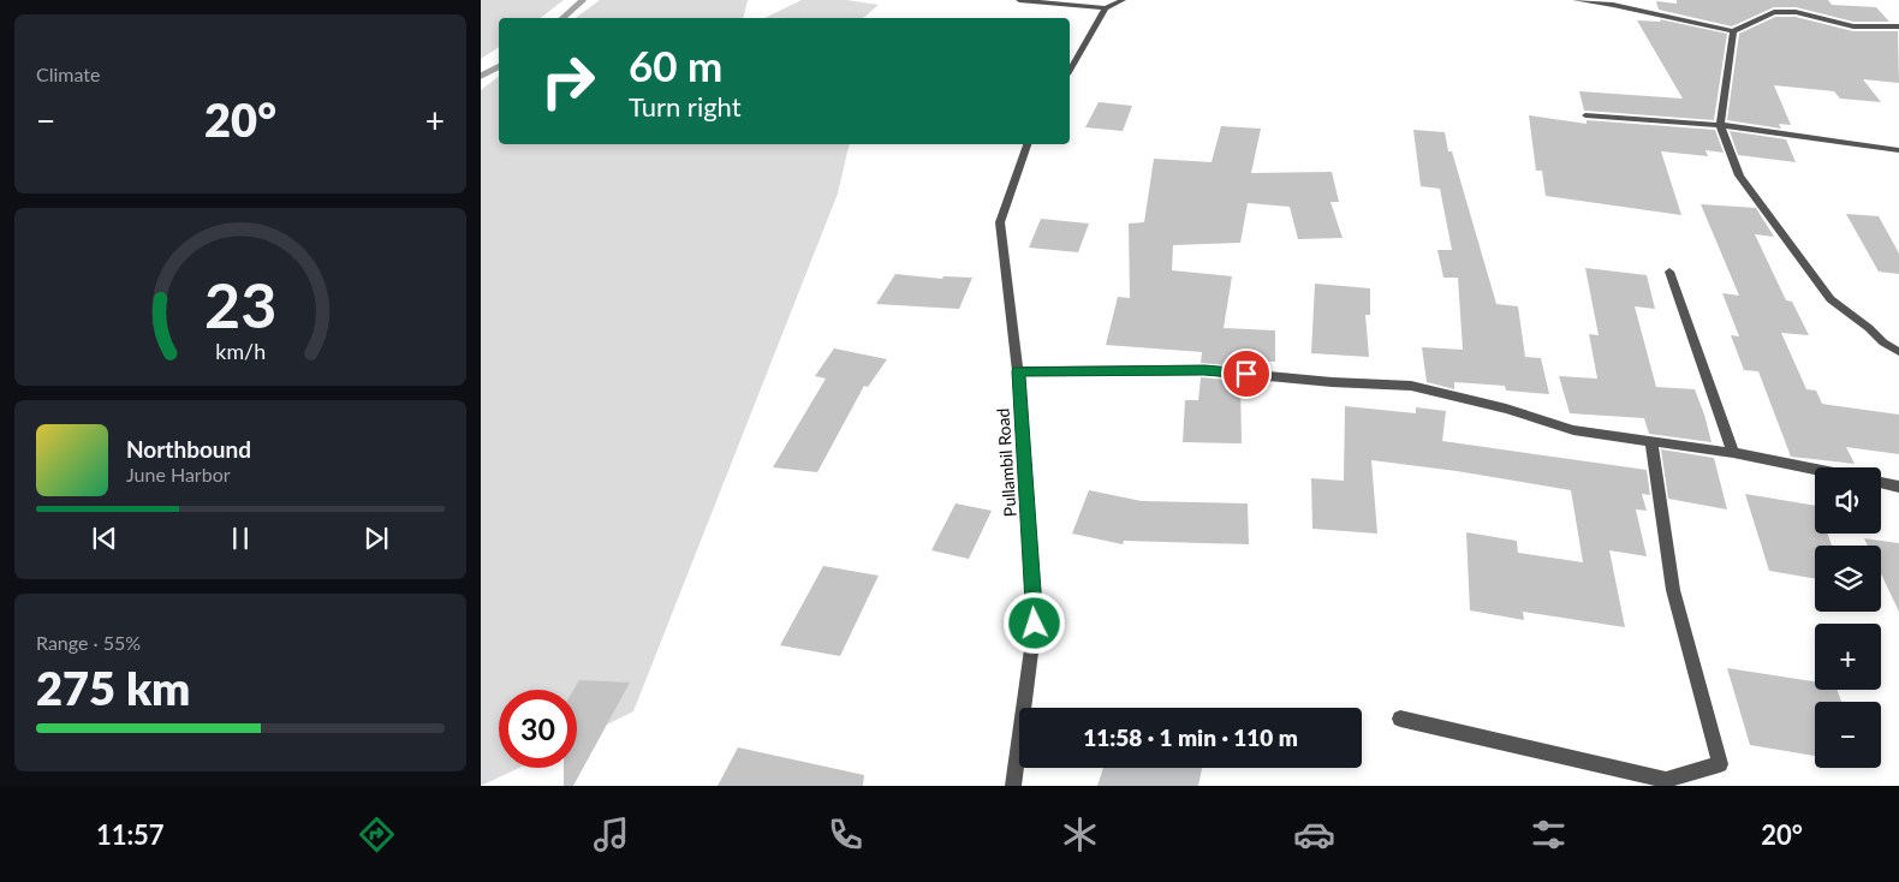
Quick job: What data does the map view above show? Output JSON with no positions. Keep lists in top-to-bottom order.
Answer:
{
  "streets": {
    "street": ["Pullambil Road"]
  },
  "page": {
    "tile": [
      "Climate",
      ["Range · 55%", "275 km"]
    ],
    "turn": ["60 m", "Turn right"],
    "heat": ["−", "20°", "+"],
    "song": ["Northbound", "June Harbor"],
    "map_buttons": ["+", "−"],
    "limit": "30",
    "trip": "11:58 · 1 min · 110 m",
    "tabs": ["11:57", "20°"],
    "gauge": ["23", "km/h"]
  }
}
